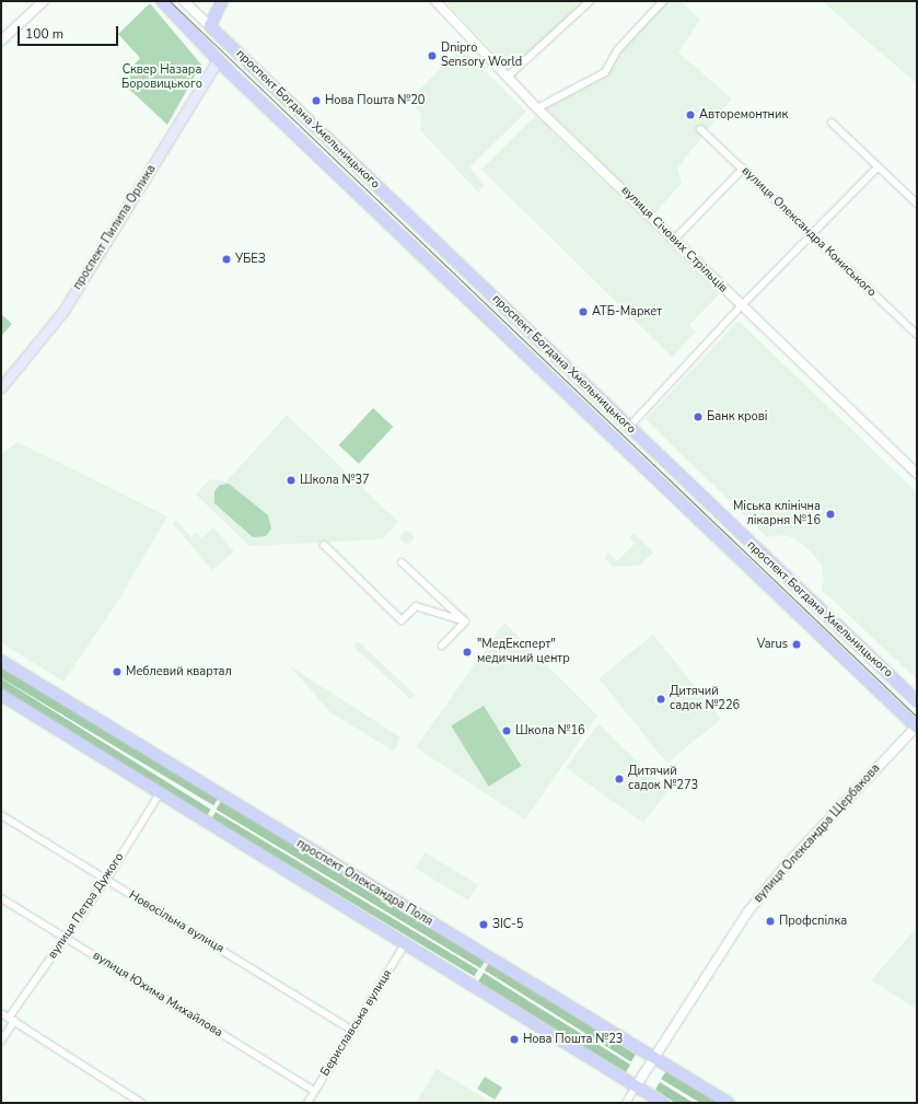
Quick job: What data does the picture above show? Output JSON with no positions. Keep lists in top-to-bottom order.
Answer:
{
  "streets": {
    "main road": ["проспект Богдана Хмельницького", "проспект Пилипа Орлика", "проспект Олександра Поля"],
    "street": [
      "вулиця Олександра Кониського",
      "вулиця Січових Стрільців",
      "вулиця Олександра Щербакова",
      "вулиця Петра Дужого",
      "Новосільна вулиця",
      "вулиця Юхима Михайлова",
      "Бериславська вулиця"
    ]
  },
  "crossings": [
    ["проспект Богдана Хмельницького", "проспект Пилипа Орлика"],
    ["проспект Богдана Хмельницького", "вулиця Олександра Щербакова"],
    ["вулиця Олександра Щербакова", "проспект Олександра Поля"],
    ["вулиця Петра Дужого", "Новосільна вулиця"],
    ["вулиця Петра Дужого", "вулиця Юхима Михайлова"],
    ["Новосільна вулиця", "Бериславська вулиця"],
    ["вулиця Юхима Михайлова", "Бериславська вулиця"]
  ],
  "parks": ["Сквер Назара Боровицького"],
  "places": [
    "Dnipro Sensory World",
    "Нова Пошта №20",
    "Авторемонтник",
    "УБЕЗ",
    "АТБ-Маркет",
    "Банк крові",
    "Школа №37",
    "Міська клінічна лікарня №16",
    "Varus",
    "\"МедЕксперт\" медичний центр",
    "Меблевий квартал",
    "Дитячий садок №226",
    "Школа №16",
    "Дитячий садок №273",
    "Профспілка",
    "ЗІС-5",
    "Нова Пошта №23"
  ],
  "scale_bar": "100 m"
}
